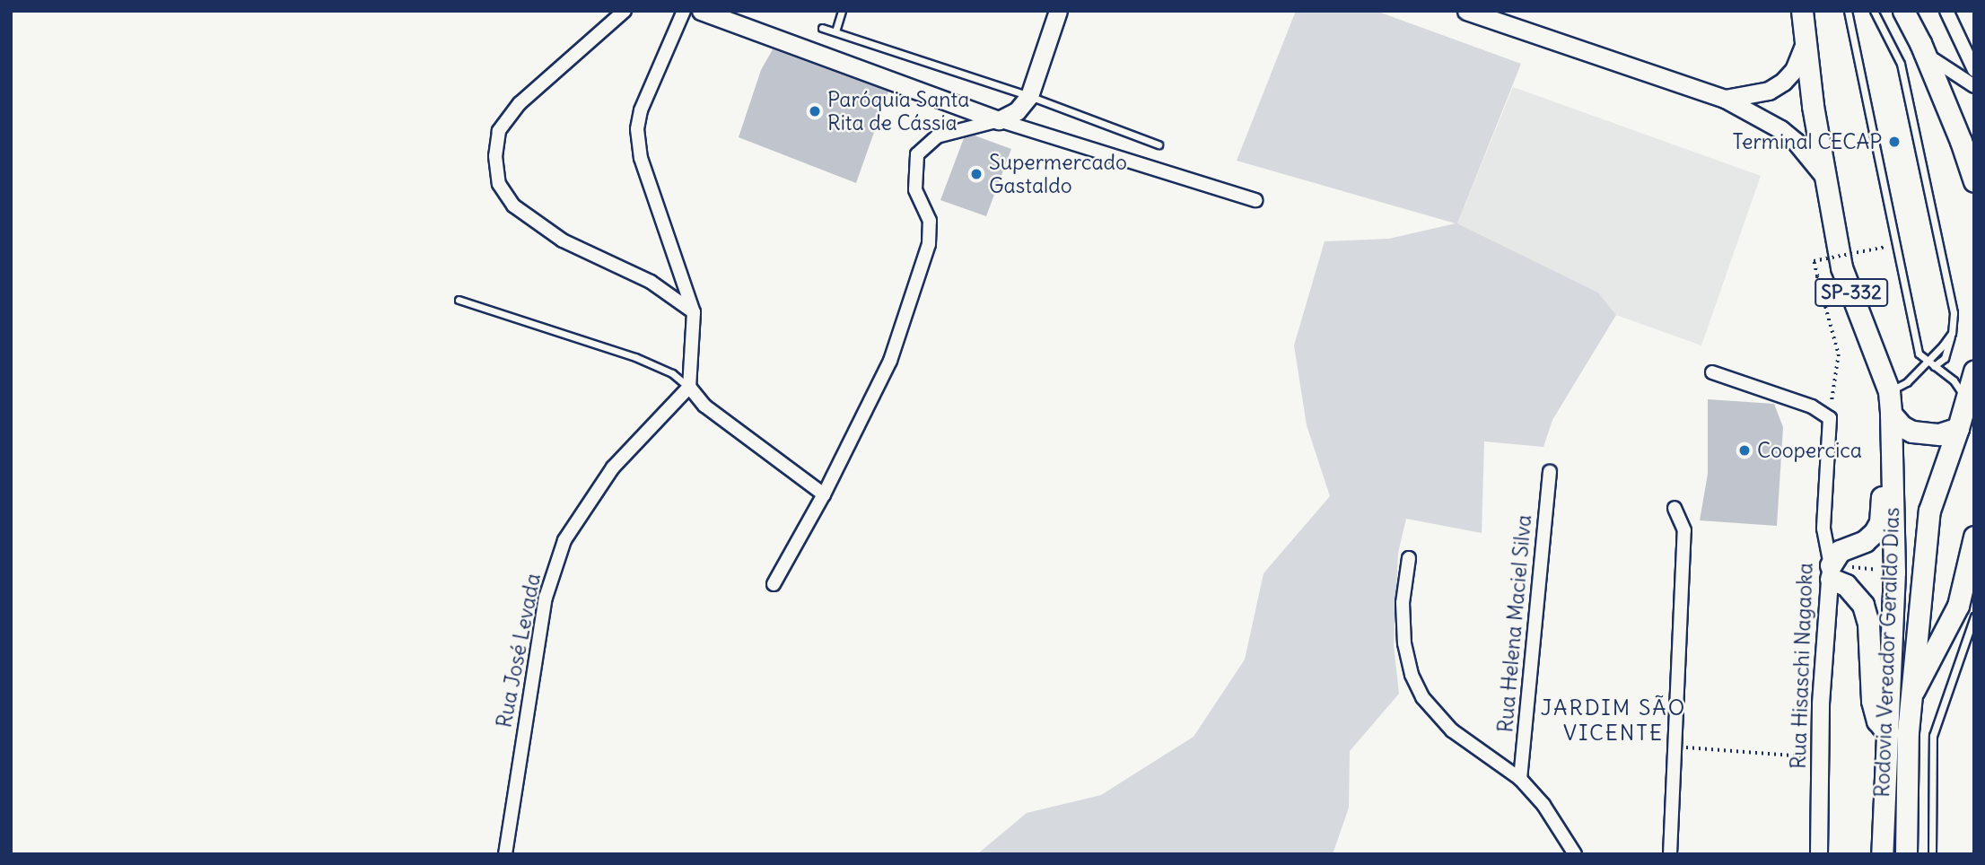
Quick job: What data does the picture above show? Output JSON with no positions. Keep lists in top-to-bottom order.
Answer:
{
  "streets": {
    "main road": ["SP-332", "Rodovia Vereador Geraldo Dias"],
    "street": ["Rua Helena Maciel Silva", "Rua José Levada", "Rua Hisaschi Nagaoka"]
  },
  "districts": ["JARDIM SÃO VICENTE"],
  "places": [
    "Paróquia Santa Rita de Cássia",
    "Terminal CECAP",
    "Supermercado Gastaldo",
    "Coopercica"
  ]
}
